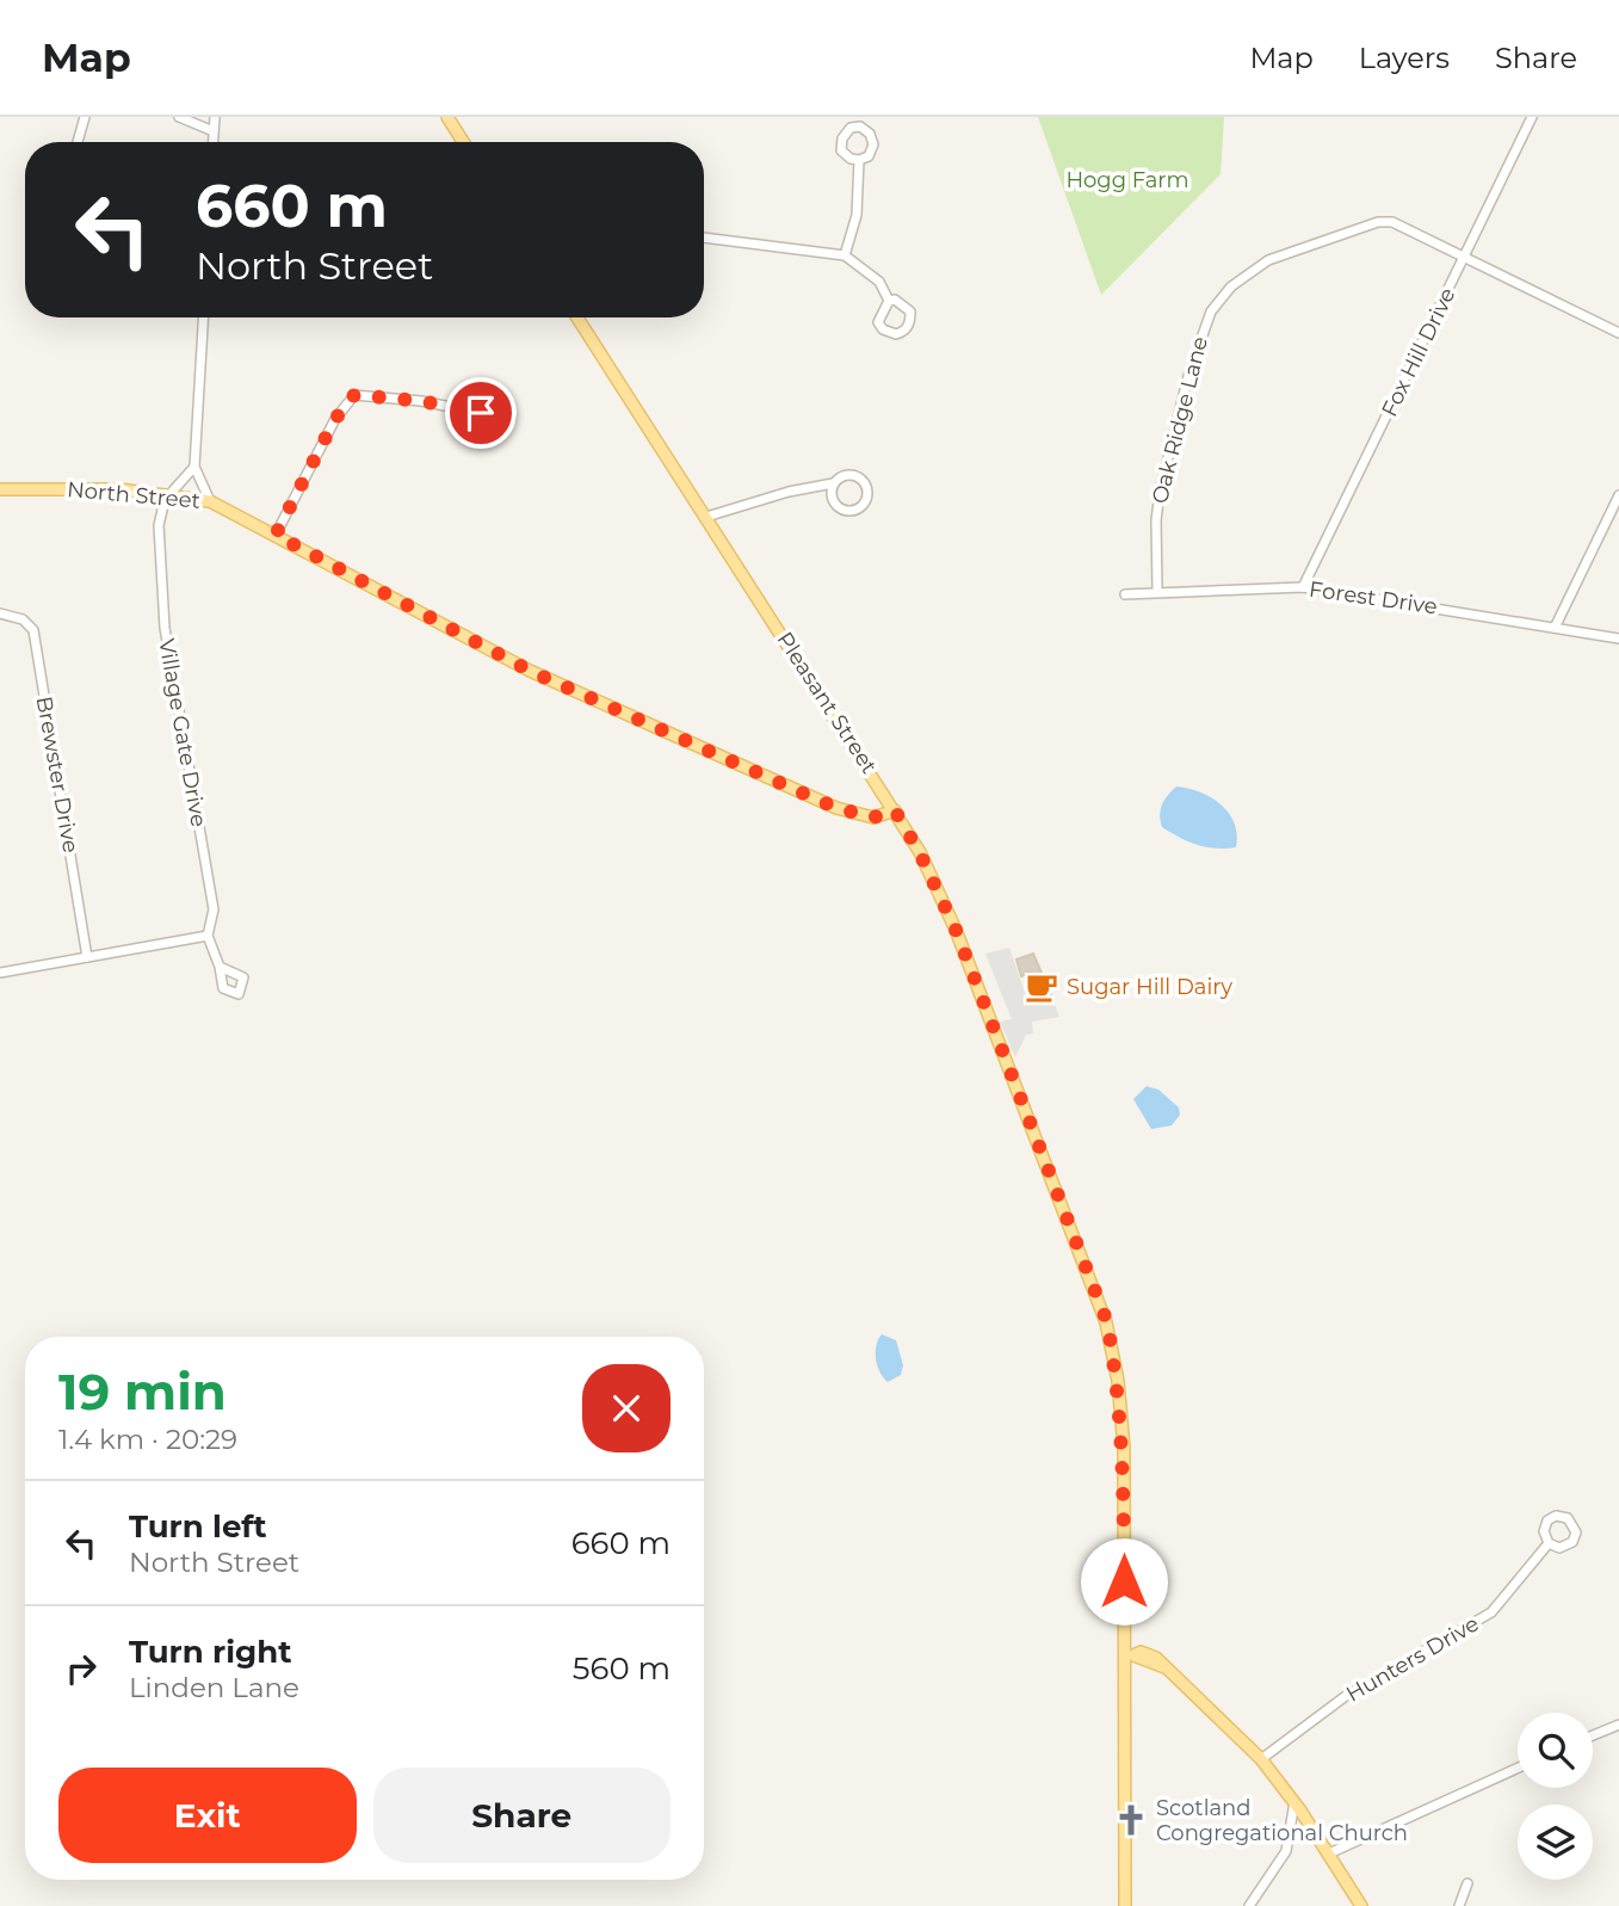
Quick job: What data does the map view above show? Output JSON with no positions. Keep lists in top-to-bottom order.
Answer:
{
  "streets": {
    "main road": ["North Street", "Pleasant Street"],
    "street": [
      "Fox Hill Drive",
      "Oak Ridge Lane",
      "Forest Drive",
      "Village Gate Drive",
      "Brewster Drive",
      "Hunters Drive"
    ]
  },
  "crossings": [
    ["Fox Hill Drive", "Oak Ridge Lane"],
    ["Fox Hill Drive", "Forest Drive"],
    ["Oak Ridge Lane", "Forest Drive"],
    ["North Street", "Pleasant Street"],
    ["North Street", "Village Gate Drive"]
  ],
  "parks": ["Hogg Farm"],
  "places": {
    "cafe": ["Sugar Hill Dairy"],
    "church": ["Scotland Congregational Church"]
  },
  "page": {
    "header": "Map",
    "nav": ["Map", "Layers", "Share"],
    "turn": ["660 m", "North Street"],
    "heading": ["19 min", "1.4 km · 20:29"],
    "list": [
      {
        "name": "Turn left",
        "note": "North Street",
        "value": "660 m"
      },
      {
        "name": "Turn right",
        "note": "Linden Lane",
        "value": "560 m"
      }
    ],
    "buttons": ["Exit", "Share"]
  }
}
